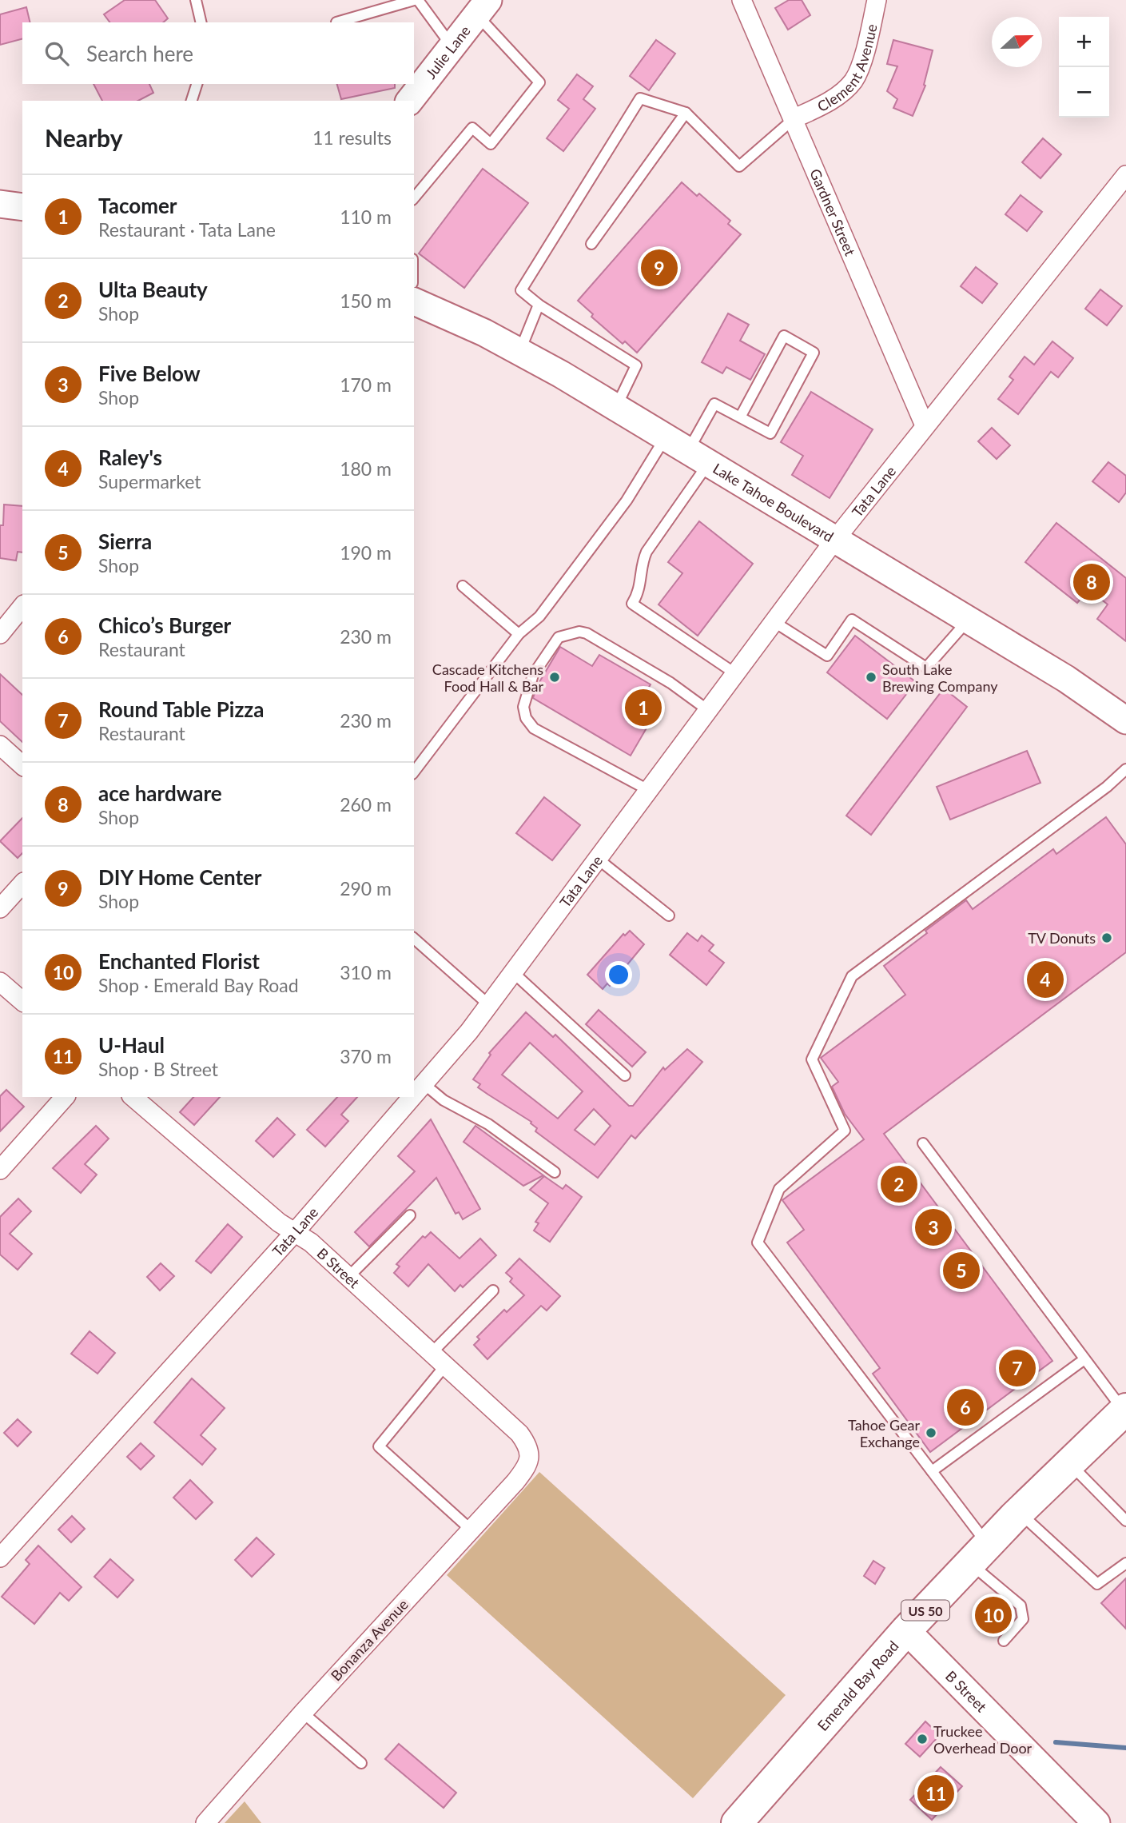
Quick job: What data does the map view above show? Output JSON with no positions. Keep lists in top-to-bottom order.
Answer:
{
  "streets": {
    "highway": ["US 50", "Emerald Bay Road"],
    "main road": ["Julie Lane", "Lake Tahoe Boulevard", "B Street"],
    "street": [
      "Clement Avenue",
      "Gardner Street",
      "Tata Lane",
      "Bonanza Avenue"
    ]
  },
  "crossings": [
    ["Clement Avenue", "Gardner Street"],
    ["Gardner Street", "Tata Lane"],
    ["Tata Lane", "Lake Tahoe Boulevard"],
    ["Tata Lane", "B Street"],
    ["B Street", "Bonanza Avenue"],
    ["B Street", "Emerald Bay Road"]
  ],
  "places": [
    "Cascade Kitchens Food Hall & Bar",
    "South Lake Brewing Company",
    "TV Donuts",
    "Tahoe Gear Exchange",
    "Truckee Overhead Door"
  ],
  "north": "right",
  "page": {
    "map_buttons": ["+", "−"],
    "search": "Search here",
    "heading": ["Nearby", "11 results"],
    "list": [
      {
        "mark": "1",
        "name": "Tacomer",
        "note": "Restaurant · Tata Lane",
        "value": "110 m"
      },
      {
        "mark": "2",
        "name": "Ulta Beauty",
        "note": "Shop",
        "value": "150 m"
      },
      {
        "mark": "3",
        "name": "Five Below",
        "note": "Shop",
        "value": "170 m"
      },
      {
        "mark": "4",
        "name": "Raley's",
        "note": "Supermarket",
        "value": "180 m"
      },
      {
        "mark": "5",
        "name": "Sierra",
        "note": "Shop",
        "value": "190 m"
      },
      {
        "mark": "6",
        "name": "Chico’s Burger",
        "note": "Restaurant",
        "value": "230 m"
      },
      {
        "mark": "7",
        "name": "Round Table Pizza",
        "note": "Restaurant",
        "value": "230 m"
      },
      {
        "mark": "8",
        "name": "ace hardware",
        "note": "Shop",
        "value": "260 m"
      },
      {
        "mark": "9",
        "name": "DIY Home Center",
        "note": "Shop",
        "value": "290 m"
      },
      {
        "mark": "10",
        "name": "Enchanted Florist",
        "note": "Shop · Emerald Bay Road",
        "value": "310 m"
      },
      {
        "mark": "11",
        "name": "U-Haul",
        "note": "Shop · B Street",
        "value": "370 m"
      }
    ],
    "pins": [
      "9",
      "8",
      "1",
      "4",
      "2",
      "3",
      "5",
      "7",
      "6",
      "10",
      "11"
    ]
  }
}
